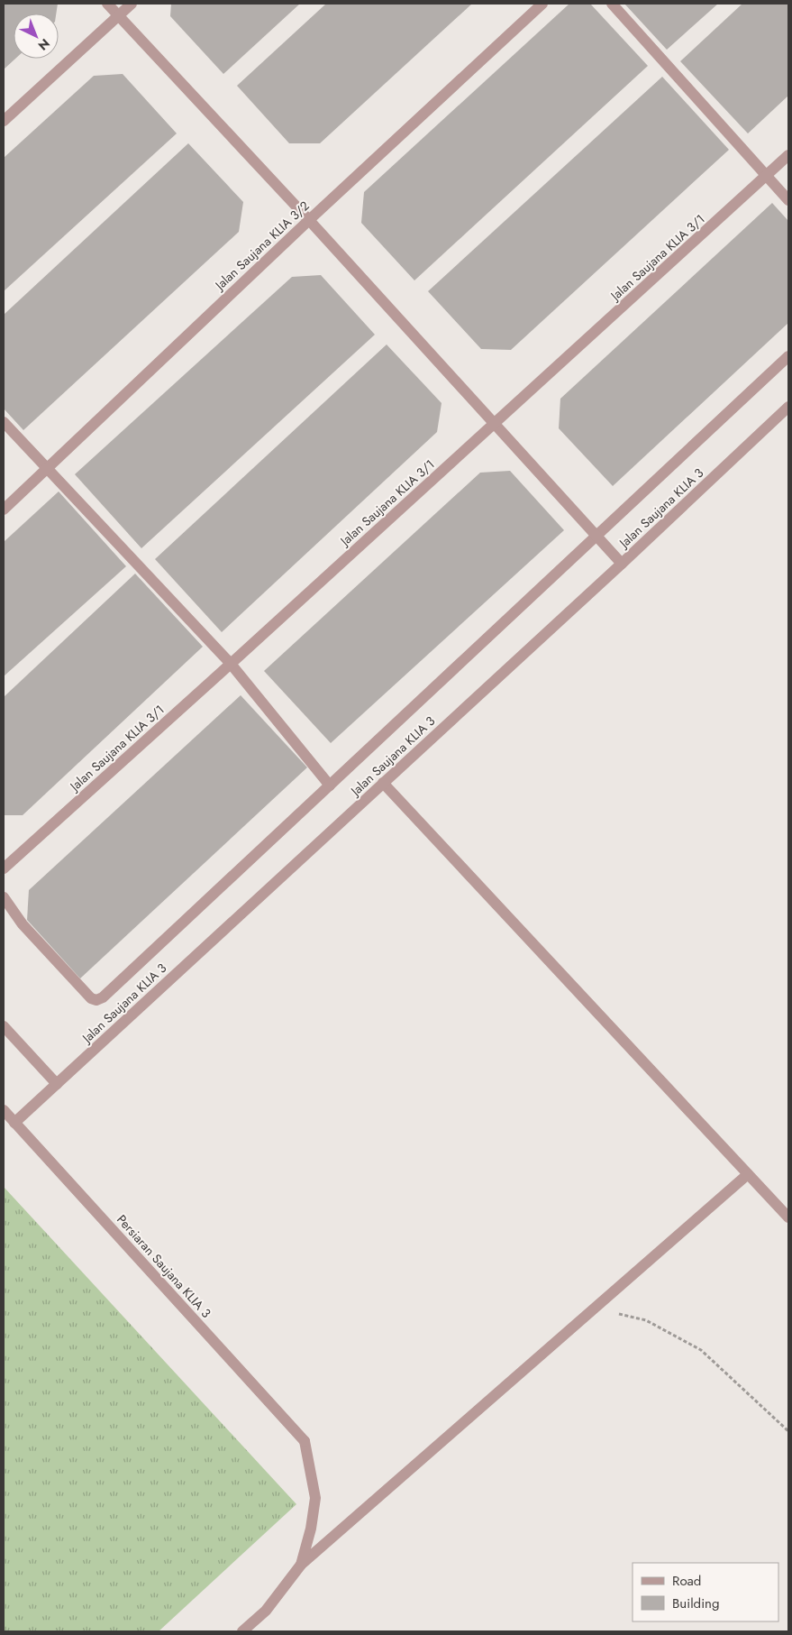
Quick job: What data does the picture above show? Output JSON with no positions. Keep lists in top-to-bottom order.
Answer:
{
  "streets": {
    "street": [
      "Jalan Saujana KLIA 3/2",
      "Jalan Saujana KLIA 3/1",
      "Jalan Saujana KLIA 3",
      "Persiaran Saujana KLIA 3"
    ]
  },
  "crossings": [
    ["Jalan Saujana KLIA 3", "Persiaran Saujana KLIA 3"]
  ],
  "legend": ["Road", "Building"],
  "north": "bottom right"
}
